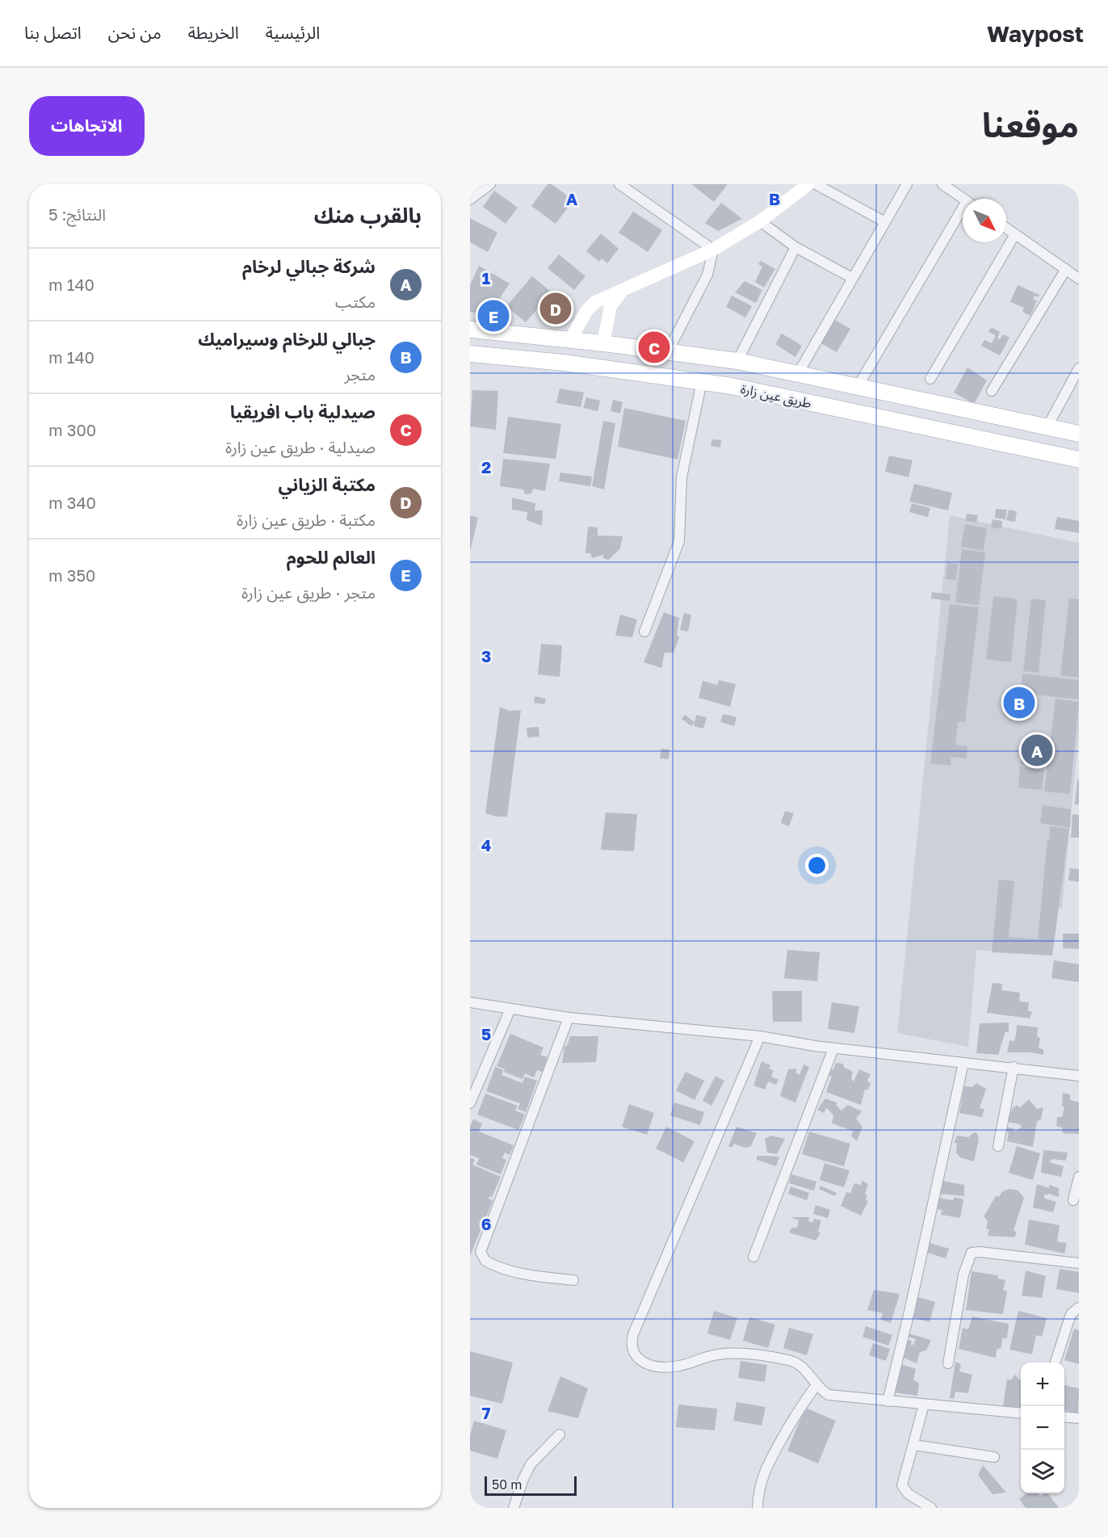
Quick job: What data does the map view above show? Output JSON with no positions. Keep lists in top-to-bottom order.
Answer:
{
  "streets": {
    "main road": ["طريق عين زارة"]
  },
  "scale_bar": "50 m",
  "north": "bottom right",
  "page": {
    "header": "Waypost",
    "nav": [
      "الرئيسية",
      "الخريطة",
      "من نحن",
      "اتصل بنا"
    ],
    "title": "موقعنا",
    "buttons": "الاتجاهات",
    "heading": ["بالقرب منك", "النتائج: 5"],
    "list": [
      {
        "mark": "A",
        "name": "شركة جبالي لرخام",
        "note": "مكتب",
        "value": "140 m"
      },
      {
        "mark": "B",
        "name": "جبالي للرخام وسيراميك",
        "note": "متجر",
        "value": "140 m"
      },
      {
        "mark": "C",
        "name": "صيدلية باب افريقيا",
        "note": "صيدلية · طريق عين زارة",
        "value": "300 m"
      },
      {
        "mark": "D",
        "name": "مكتبة الزياني",
        "note": "مكتبة · طريق عين زارة",
        "value": "340 m"
      },
      {
        "mark": "E",
        "name": "العالم للحوم",
        "note": "متجر · طريق عين زارة",
        "value": "350 m"
      }
    ],
    "pins": [
      "D",
      "E",
      "C",
      "B",
      "A"
    ],
    "map_buttons": ["+", "−"],
    "scale": "50 m"
  },
  "grid": {
    "columns": ["A", "B"],
    "rows": [
      "1",
      "2",
      "3",
      "4",
      "5",
      "6",
      "7"
    ]
  }
}
